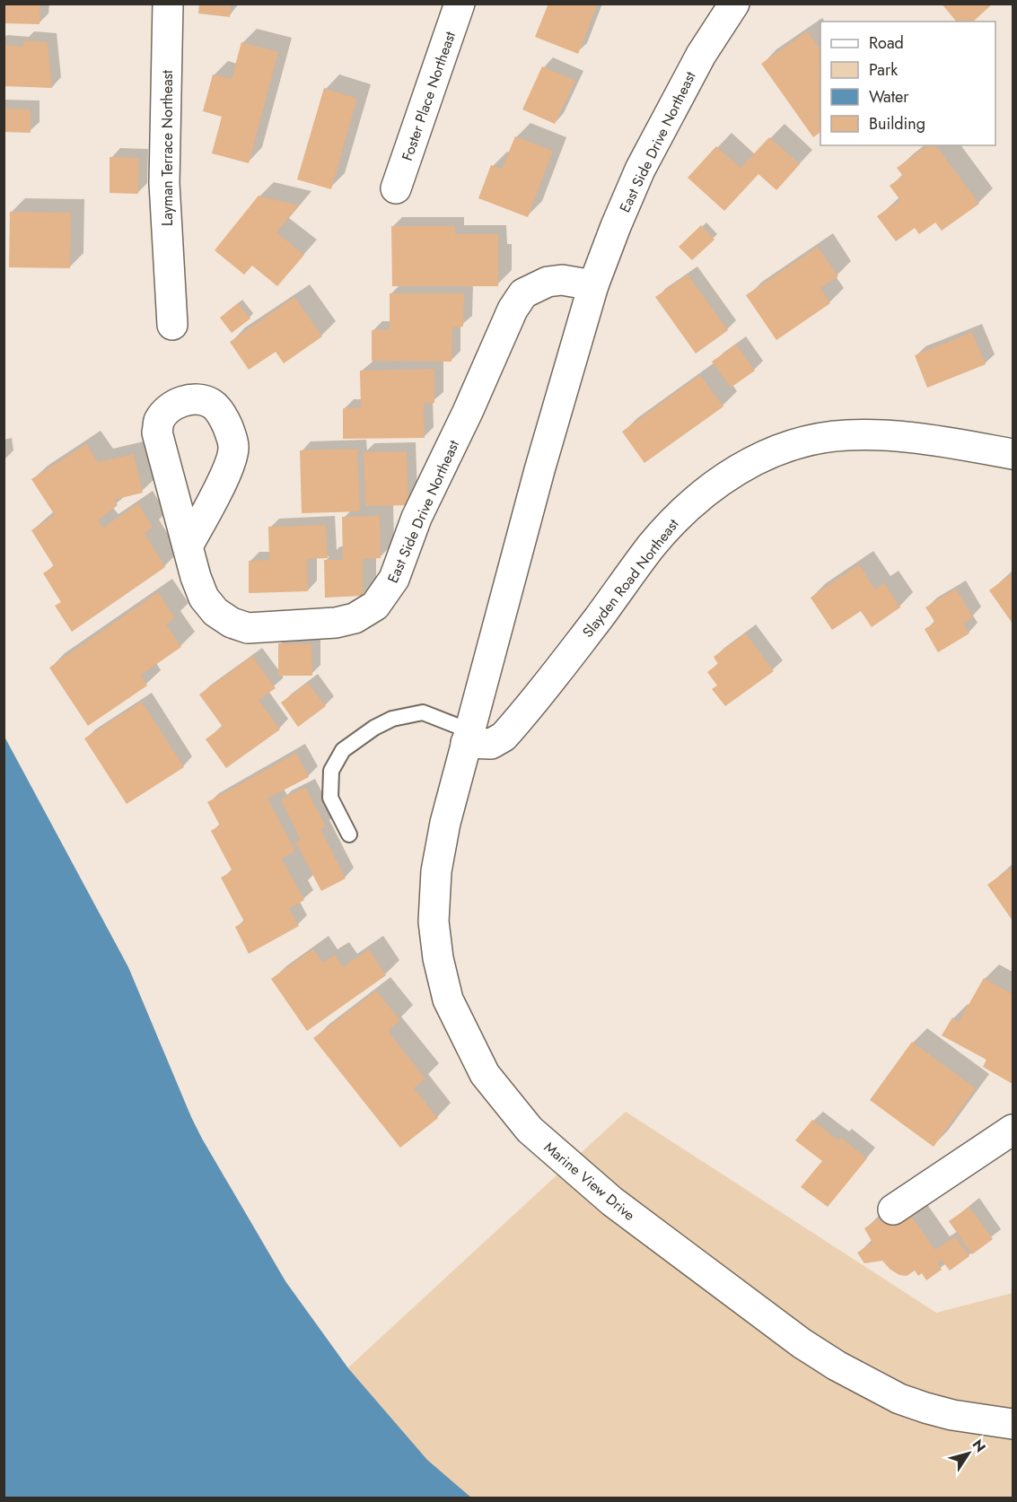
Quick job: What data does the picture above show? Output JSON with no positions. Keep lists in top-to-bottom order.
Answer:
{
  "streets": {
    "street": [
      "Foster Place Northeast",
      "East Side Drive Northeast",
      "Layman Terrace Northeast",
      "Slayden Road Northeast",
      "Marine View Drive"
    ]
  },
  "crossings": [
    ["East Side Drive Northeast", "Slayden Road Northeast"],
    ["East Side Drive Northeast", "Marine View Drive"],
    ["Slayden Road Northeast", "Marine View Drive"]
  ],
  "legend": [
    "Road",
    "Park",
    "Water",
    "Building"
  ],
  "north": "top right"
}
